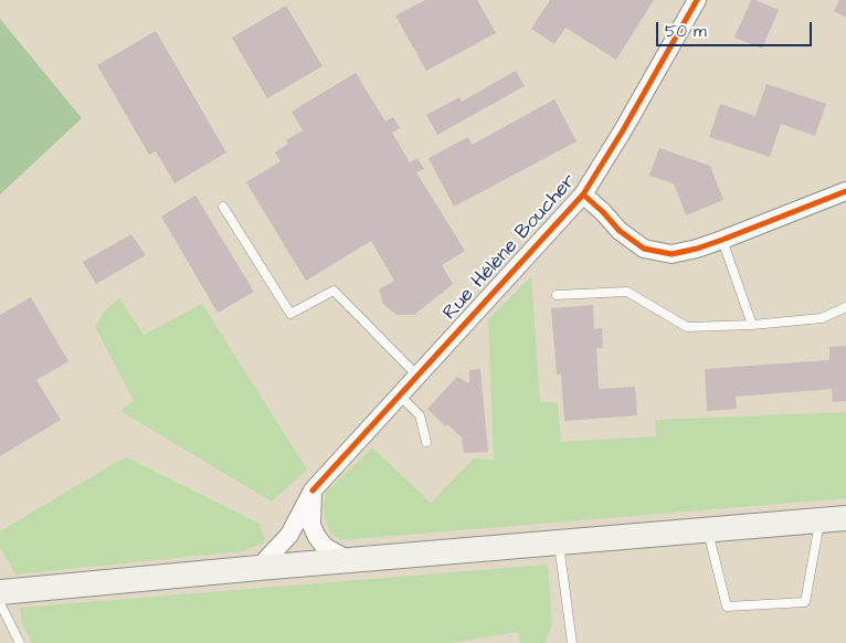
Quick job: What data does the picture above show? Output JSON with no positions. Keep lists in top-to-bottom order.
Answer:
{
  "streets": {
    "street": ["Rue Hélène Boucher"]
  },
  "scale_bar": "50 m"
}
